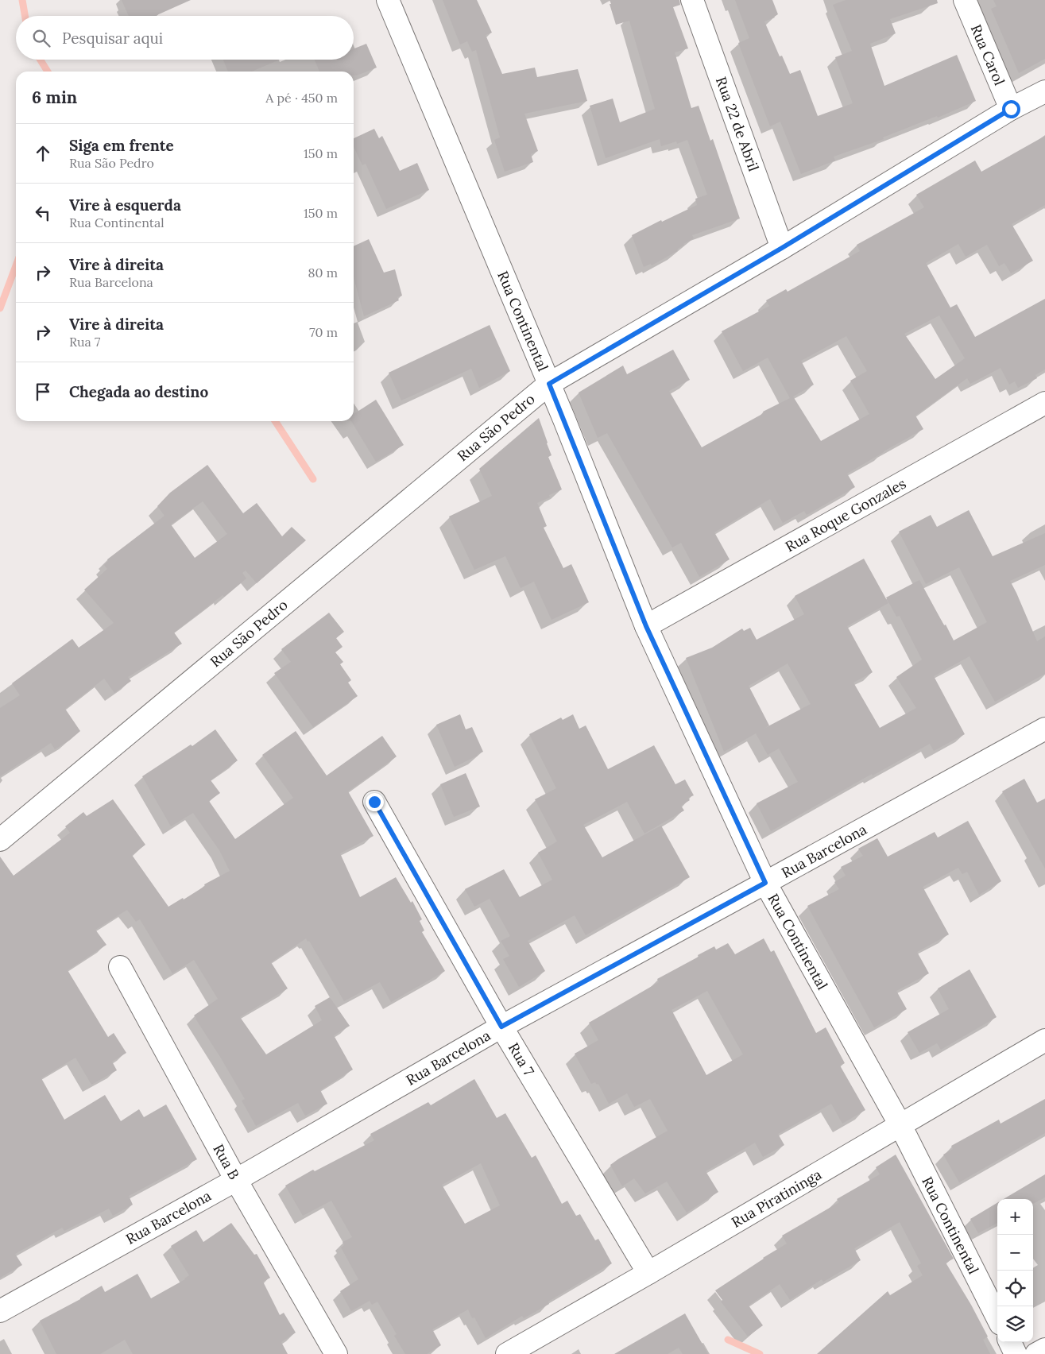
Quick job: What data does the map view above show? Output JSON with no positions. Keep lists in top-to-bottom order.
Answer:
{
  "streets": {
    "street": [
      "Rua Carol",
      "Rua 22 de Abril",
      "Rua Continental",
      "Rua São Pedro",
      "Rua Roque Gonzales",
      "Rua Barcelona",
      "Rua 7",
      "Rua B",
      "Rua Piratininga"
    ]
  },
  "crossings": [
    ["Rua Carol", "Rua São Pedro"],
    ["Rua 22 de Abril", "Rua São Pedro"],
    ["Rua Continental", "Rua São Pedro"],
    ["Rua Continental", "Rua Roque Gonzales"],
    ["Rua Continental", "Rua Barcelona"],
    ["Rua Continental", "Rua Piratininga"],
    ["Rua Barcelona", "Rua 7"],
    ["Rua Barcelona", "Rua B"],
    ["Rua 7", "Rua Piratininga"]
  ],
  "page": {
    "search": "Pesquisar aqui",
    "heading": ["6 min", "A pé · 450 m"],
    "list": [
      ["Siga em frente", "Rua São Pedro", "150 m"],
      ["Vire à esquerda", "Rua Continental", "150 m"],
      ["Vire à direita", "Rua Barcelona", "80 m"],
      ["Vire à direita", "Rua 7", "70 m"],
      "Chegada ao destino"
    ],
    "map_buttons": ["+", "−"]
  }
}
